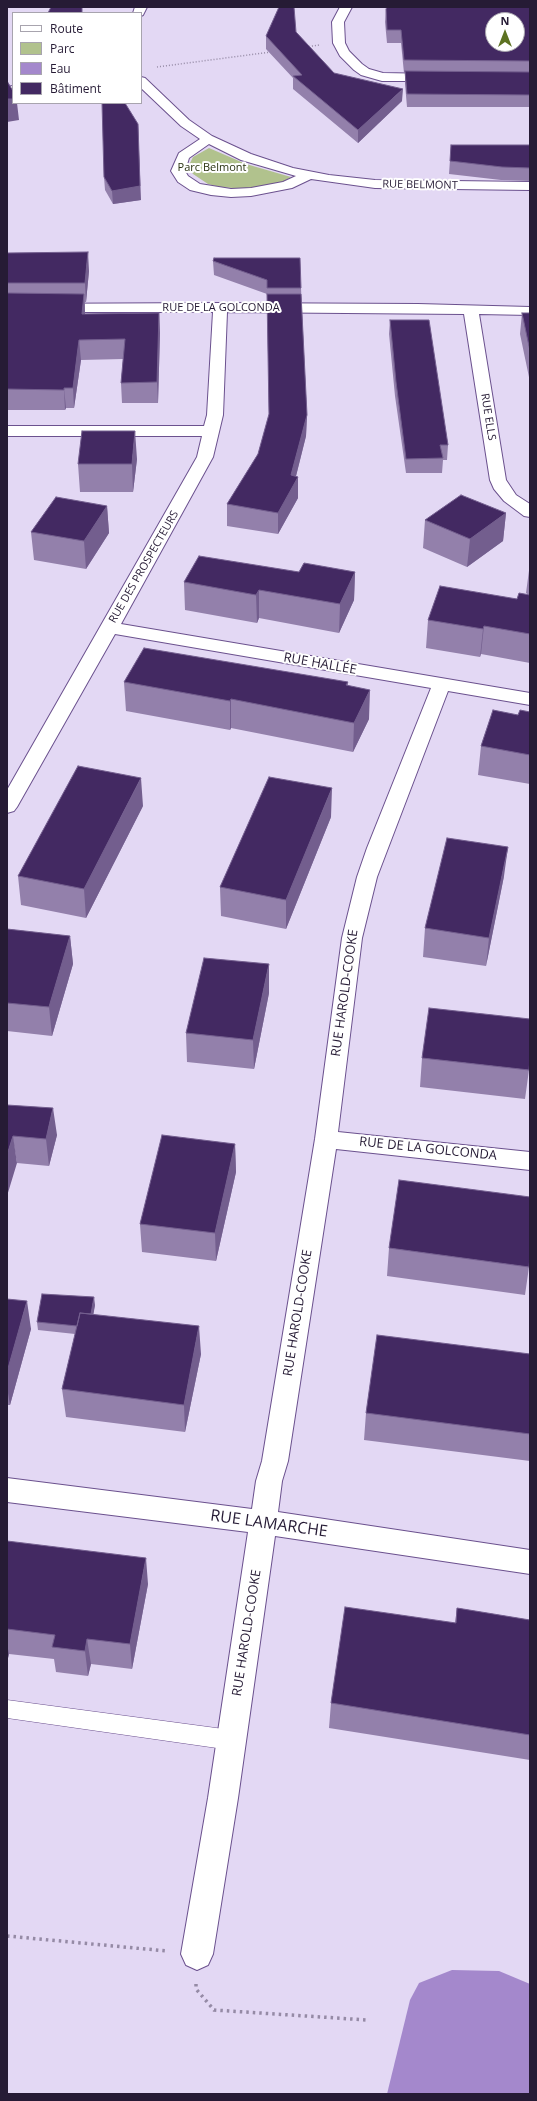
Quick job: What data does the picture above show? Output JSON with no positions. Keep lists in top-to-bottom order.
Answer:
{
  "streets": {
    "street": [
      "RUE BELMONT",
      "RUE DE LA GOLCONDA",
      "RUE ELLS",
      "RUE DES PROSPECTEURS",
      "RUE HALLÉE",
      "RUE HAROLD-COOKE",
      "RUE LAMARCHE"
    ]
  },
  "crossings": [
    ["RUE DE LA GOLCONDA", "RUE ELLS"],
    ["RUE DE LA GOLCONDA", "RUE DES PROSPECTEURS"],
    ["RUE DE LA GOLCONDA", "RUE HAROLD-COOKE"],
    ["RUE DES PROSPECTEURS", "RUE HALLÉE"],
    ["RUE HALLÉE", "RUE HAROLD-COOKE"],
    ["RUE HAROLD-COOKE", "RUE LAMARCHE"]
  ],
  "parks": ["Parc Belmont"],
  "legend": [
    "Route",
    "Parc",
    "Eau",
    "Bâtiment"
  ],
  "north": "top"
}
